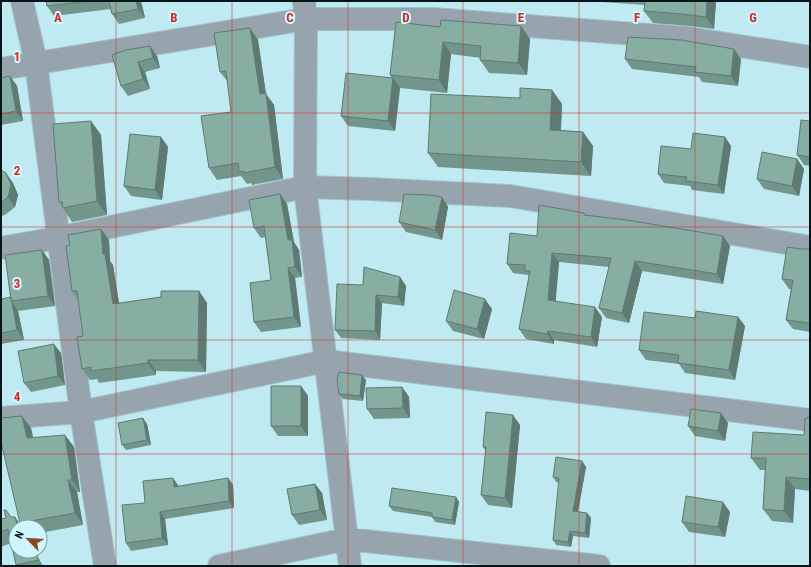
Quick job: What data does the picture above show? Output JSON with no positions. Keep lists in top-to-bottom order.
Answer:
{
  "north": "top left",
  "grid": {
    "columns": [
      "A",
      "B",
      "C",
      "D",
      "E",
      "F",
      "G"
    ],
    "rows": [
      "1",
      "2",
      "3",
      "4"
    ]
  }
}
